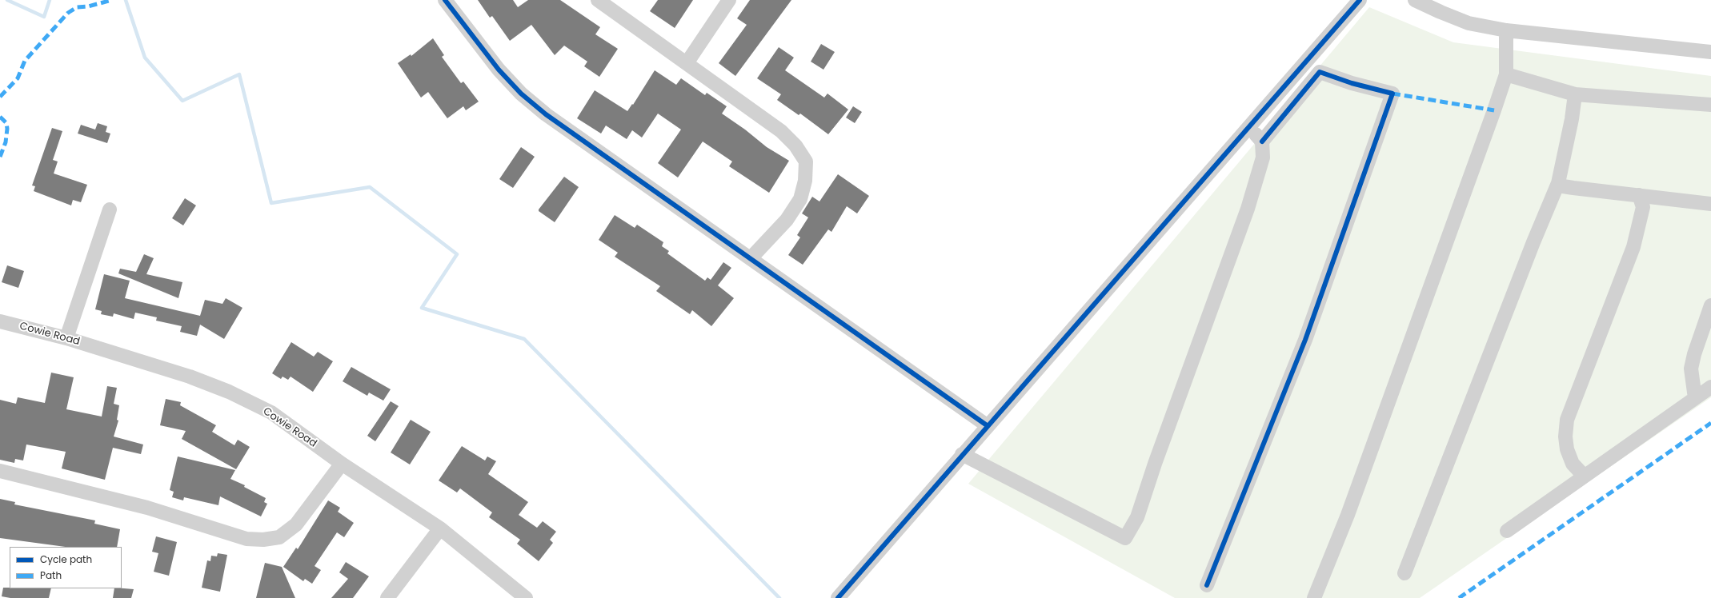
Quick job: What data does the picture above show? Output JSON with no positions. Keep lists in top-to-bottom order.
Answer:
{
  "streets": {
    "street": ["Cowie Road"]
  },
  "legend": ["Cycle path", "Path"]
}
